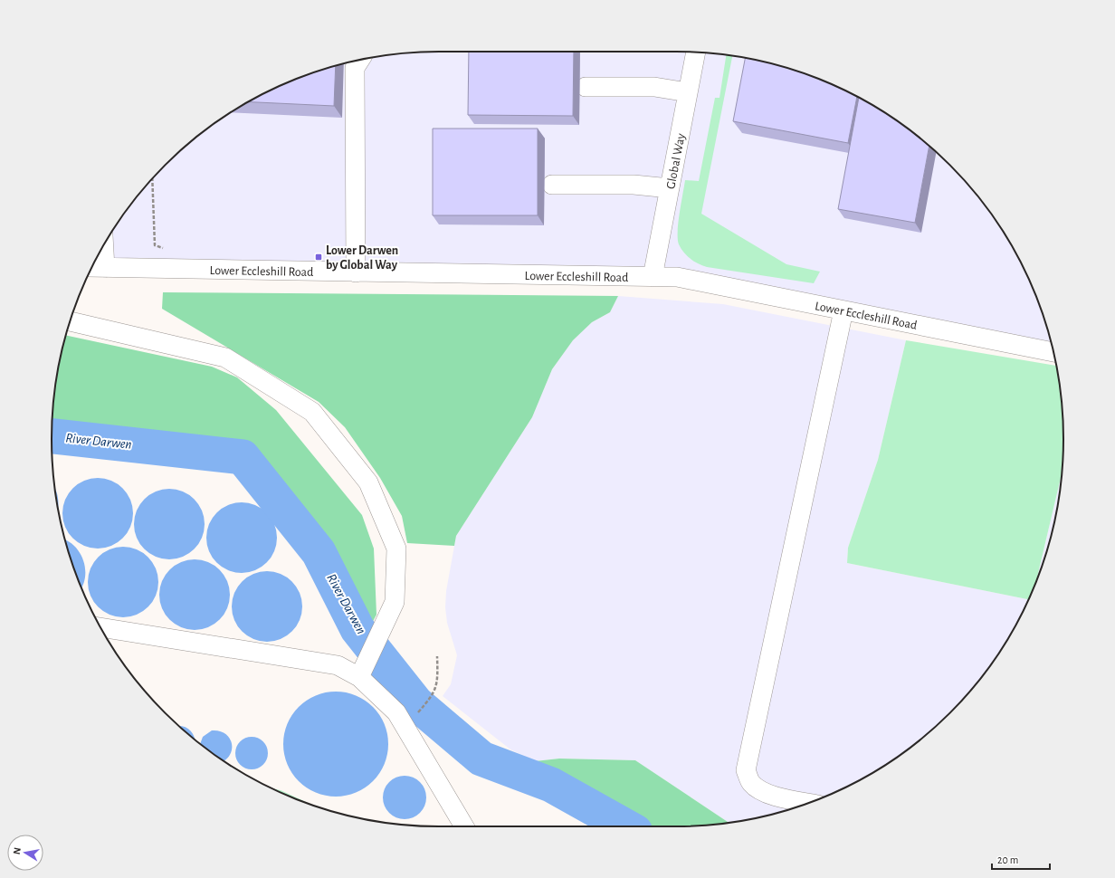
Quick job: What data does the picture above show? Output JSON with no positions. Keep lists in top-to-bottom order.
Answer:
{
  "streets": {
    "street": ["Global Way", "Lower Eccleshill Road"]
  },
  "crossings": [
    ["Global Way", "Lower Eccleshill Road"]
  ],
  "water": ["River Darwen"],
  "places": {
    "transit": ["Lower Darwen by Global Way"]
  },
  "scale_bar": "20 m",
  "north": "left"
}
